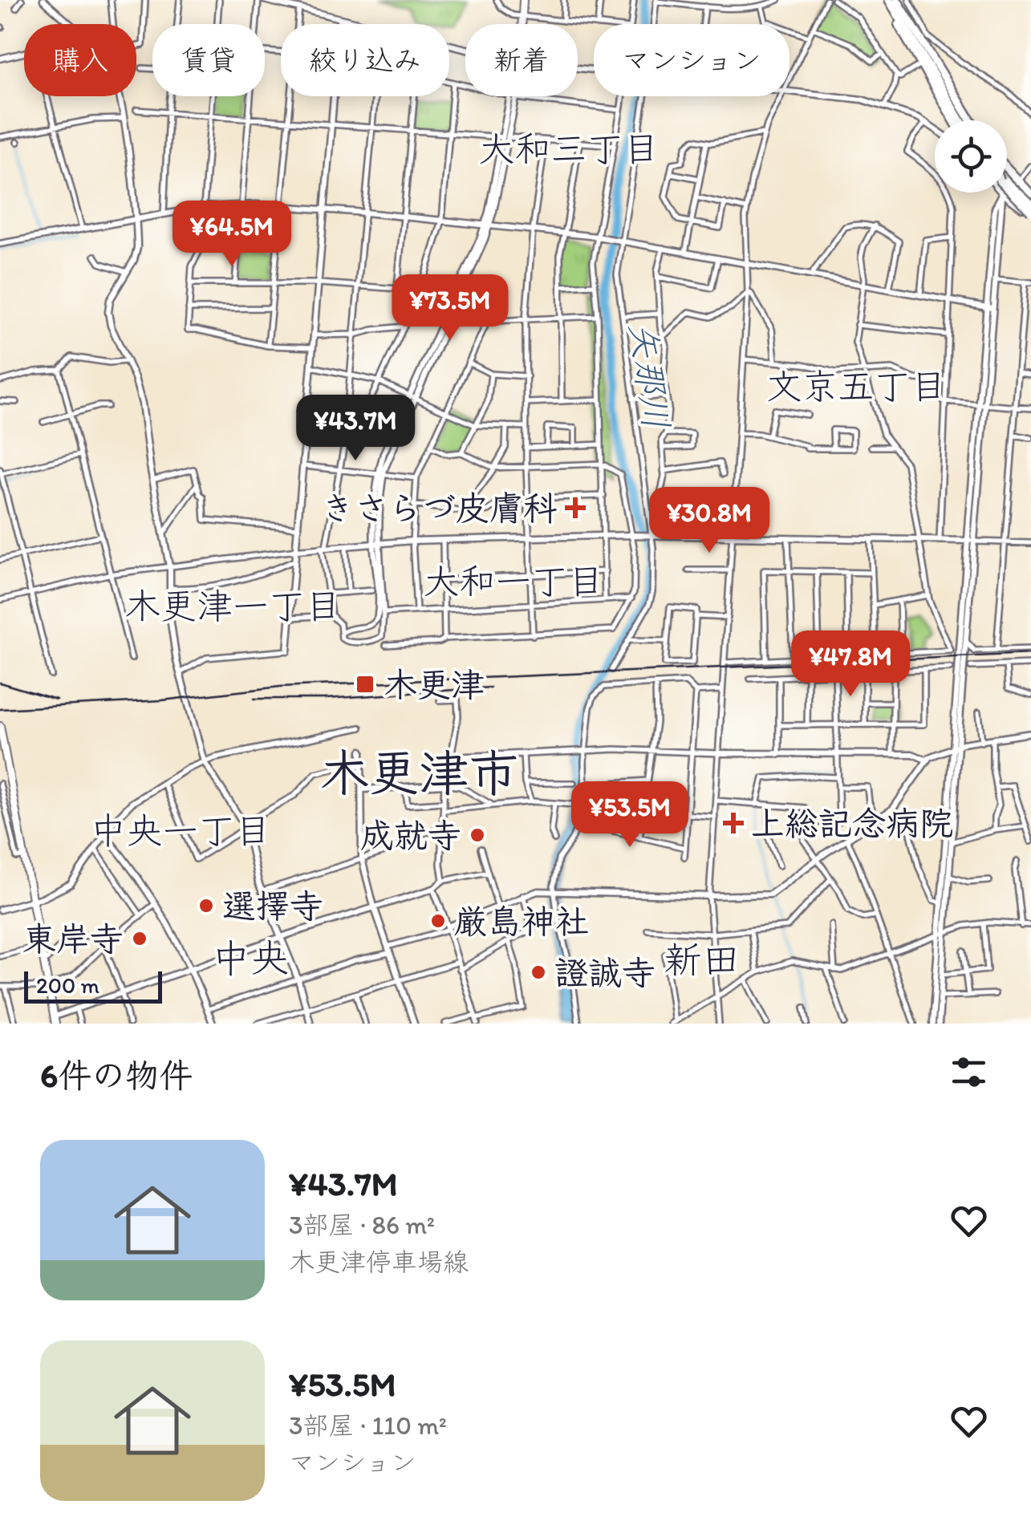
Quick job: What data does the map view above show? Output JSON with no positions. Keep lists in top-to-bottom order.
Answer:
{
  "districts": [
    "大和三丁目",
    "文京五丁目",
    "大和一丁目",
    "木更津一丁目",
    "木更津市",
    "中央一丁目",
    "中央",
    "新田"
  ],
  "water": ["矢那川"],
  "places": {
    "health": ["きさらづ皮膚科", "上総記念病院"],
    "transit": ["木更津"],
    "other": [
      "成就寺",
      "選擇寺",
      "厳島神社",
      "東岸寺",
      "證誠寺"
    ]
  },
  "scale_bar": "200 m",
  "page": {
    "chip": [
      "購入",
      "賃貸",
      "絞り込み",
      "新着",
      "マンション"
    ],
    "price": [
      "¥64.5M",
      "¥73.5M",
      "¥43.7M",
      "¥30.8M",
      "¥47.8M",
      "¥53.5M"
    ],
    "scale": "200 m",
    "heading": "6件の物件",
    "list": [
      {
        "name": "¥43.7M",
        "note": "3部屋 · 86 m² · 木更津停車場線"
      },
      {
        "name": "¥53.5M",
        "note": "3部屋 · 110 m² · マンション"
      }
    ]
  }
}
